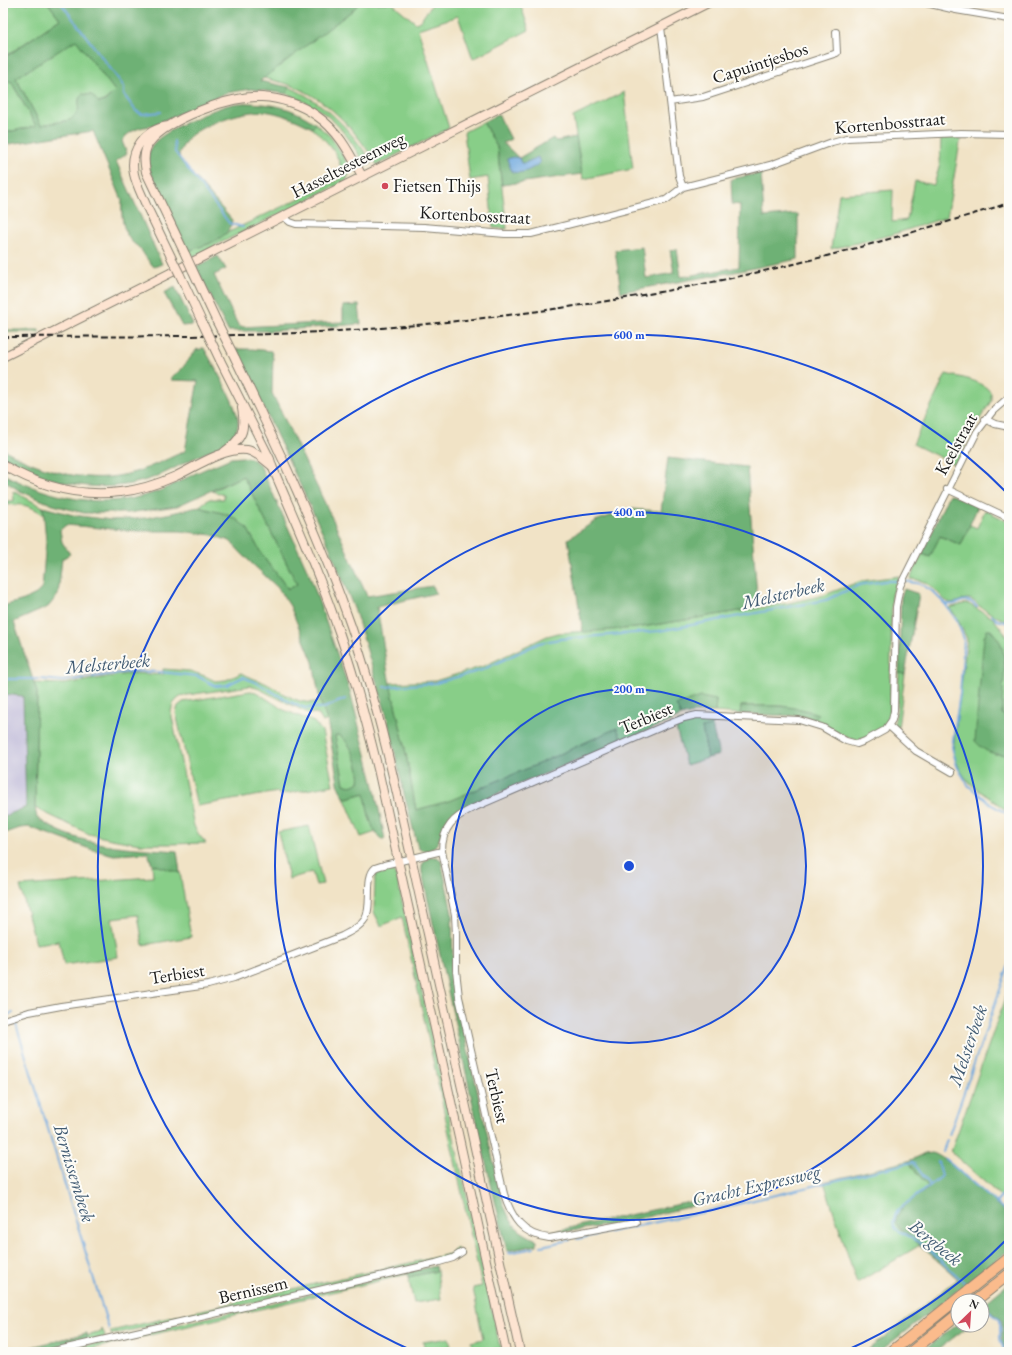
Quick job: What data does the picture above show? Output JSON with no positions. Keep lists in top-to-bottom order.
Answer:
{
  "streets": {
    "main road": ["Hasseltsesteenweg"],
    "street": [
      "Capuintjesbos",
      "Kortenbosstraat",
      "Keelstraat",
      "Terbiest",
      "Bernissem"
    ]
  },
  "crossings": [
    ["Kortenbosstraat", "Hasseltsesteenweg"],
    ["Keelstraat", "Terbiest"]
  ],
  "water": [
    "Melsterbeek",
    "Bernissembeek",
    "Gracht Expressweg",
    "Bergbeek"
  ],
  "places": ["Fietsen Thijs"],
  "north": "top right",
  "rings": ["600 m", "400 m", "200 m"]
}
